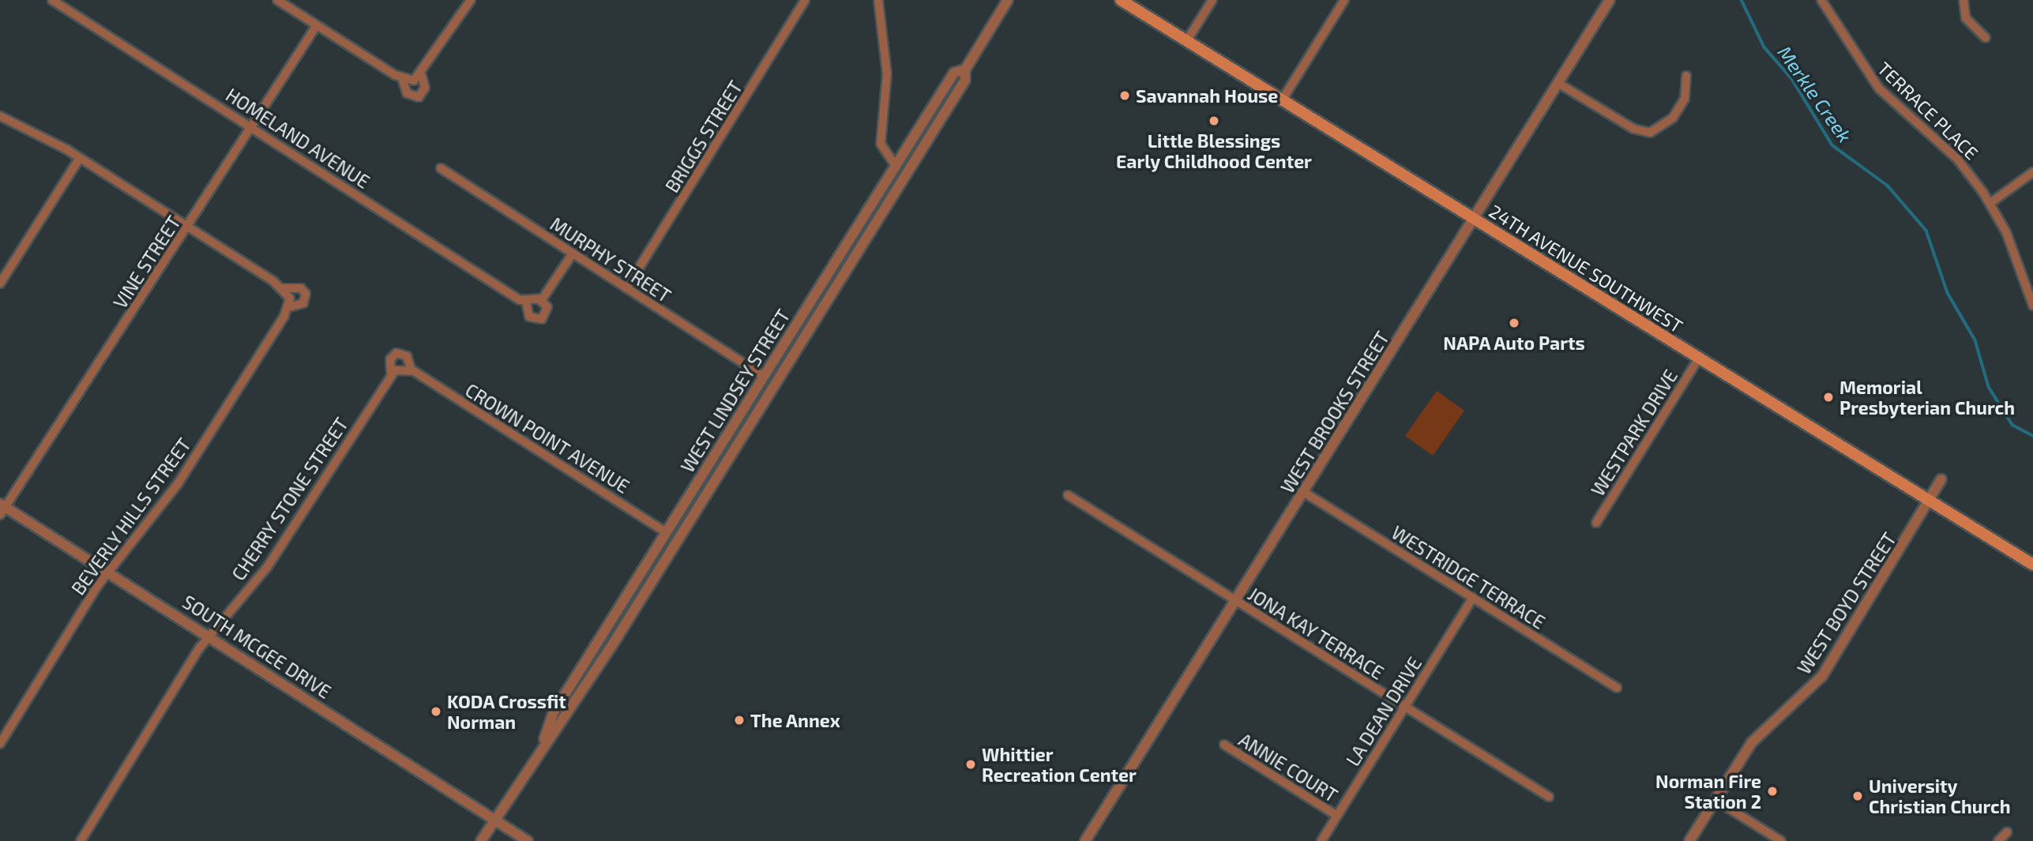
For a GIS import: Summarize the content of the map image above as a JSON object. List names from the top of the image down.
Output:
{
  "streets": {
    "main road": ["24TH AVENUE SOUTHWEST"],
    "street": [
      "TERRACE PLACE",
      "BRIGGS STREET",
      "HOMELAND AVENUE",
      "MURPHY STREET",
      "VINE STREET",
      "WEST LINDSEY STREET",
      "WEST BROOKS STREET",
      "WESTPARK DRIVE",
      "CROWN POINT AVENUE",
      "CHERRY STONE STREET",
      "BEVERLY HILLS STREET",
      "WESTRIDGE TERRACE",
      "WEST BOYD STREET",
      "JONA KAY TERRACE",
      "SOUTH MCGEE DRIVE",
      "LA DEAN DRIVE",
      "ANNIE COURT"
    ]
  },
  "crossings": [
    ["BRIGGS STREET", "MURPHY STREET"],
    ["HOMELAND AVENUE", "MURPHY STREET"],
    ["HOMELAND AVENUE", "VINE STREET"],
    ["MURPHY STREET", "WEST LINDSEY STREET"],
    ["VINE STREET", "SOUTH MCGEE DRIVE"],
    ["24TH AVENUE SOUTHWEST", "WEST BROOKS STREET"],
    ["24TH AVENUE SOUTHWEST", "WESTPARK DRIVE"],
    ["24TH AVENUE SOUTHWEST", "WEST BOYD STREET"],
    ["WEST LINDSEY STREET", "CROWN POINT AVENUE"],
    ["WEST LINDSEY STREET", "SOUTH MCGEE DRIVE"],
    ["WEST BROOKS STREET", "WESTRIDGE TERRACE"],
    ["WEST BROOKS STREET", "JONA KAY TERRACE"],
    ["CROWN POINT AVENUE", "CHERRY STONE STREET"],
    ["CHERRY STONE STREET", "SOUTH MCGEE DRIVE"],
    ["BEVERLY HILLS STREET", "SOUTH MCGEE DRIVE"],
    ["WESTRIDGE TERRACE", "LA DEAN DRIVE"],
    ["JONA KAY TERRACE", "LA DEAN DRIVE"],
    ["LA DEAN DRIVE", "ANNIE COURT"]
  ],
  "water": ["Merkle Creek"],
  "places": [
    "Savannah House",
    "Little Blessings Early Childhood Center",
    "NAPA Auto Parts",
    "Memorial Presbyterian Church",
    "KODA Crossfit Norman",
    "The Annex",
    "Whittier Recreation Center",
    "Norman Fire Station 2",
    "University Christian Church"
  ]
}
